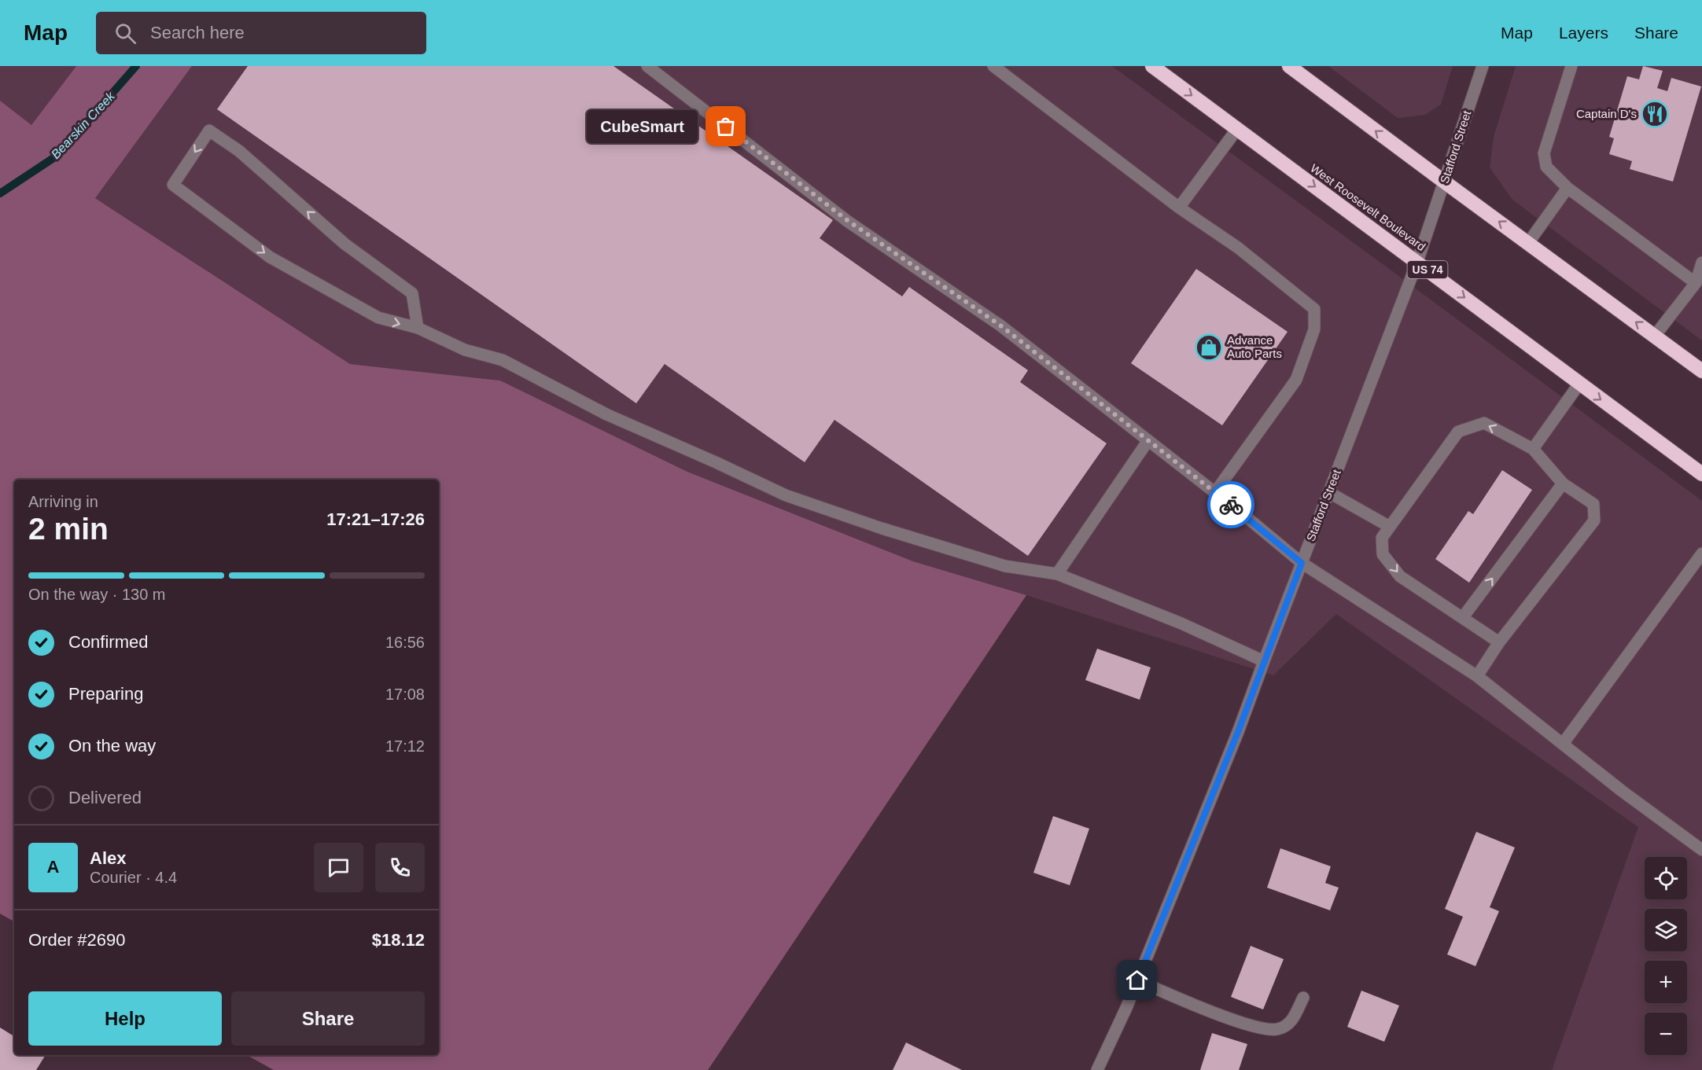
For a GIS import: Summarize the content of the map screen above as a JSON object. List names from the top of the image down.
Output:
{
  "streets": {
    "highway": ["West Roosevelt Boulevard", "US 74"],
    "street": ["Stafford Street"]
  },
  "crossings": [
    ["Stafford Street", "West Roosevelt Boulevard"]
  ],
  "water": ["Bearskin Creek"],
  "places": {
    "restaurant": ["Captain D's"],
    "other": ["CubeSmart"],
    "shop": ["Advance Auto Parts"]
  },
  "page": {
    "header": "Map",
    "search": "Search here",
    "nav": ["Map", "Layers", "Share"],
    "bubble": "CubeSmart",
    "heading": ["2 min", "Arriving in", "17:21–17:26"],
    "panel": [
      "Alex",
      "Courier · 4.4",
      "Order #2690",
      "$18.12"
    ],
    "bar": "On the way · 130 m",
    "list": [
      ["Confirmed", "16:56"],
      ["Preparing", "17:08"],
      ["On the way", "17:12"],
      "Delivered"
    ],
    "round": "A",
    "map_buttons": ["+", "−"],
    "buttons": ["Help", "Share"]
  }
}
